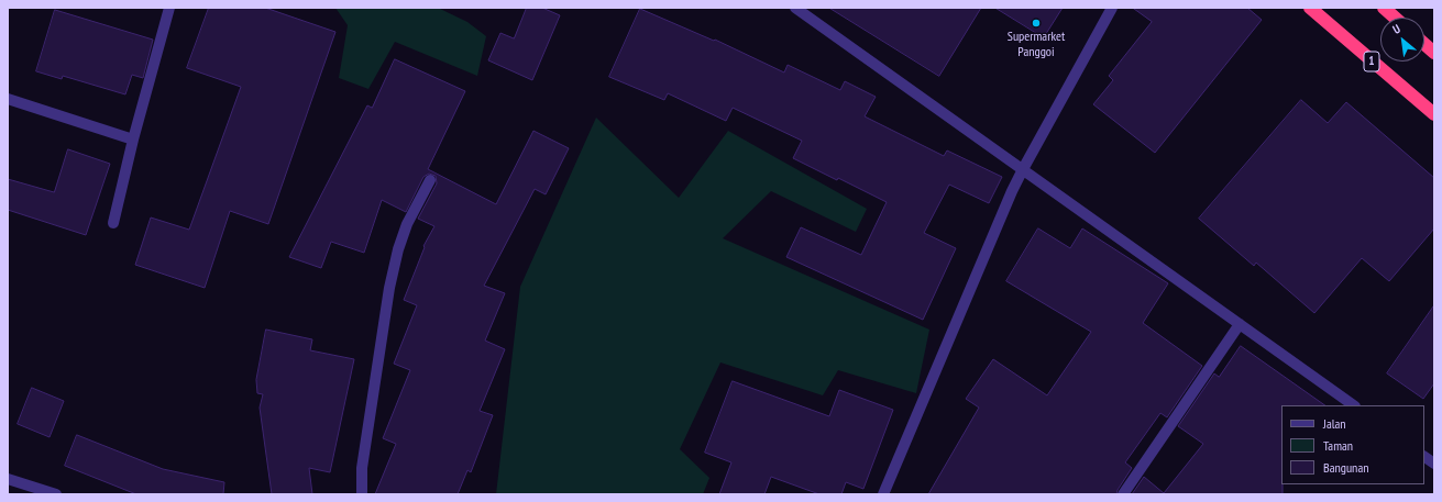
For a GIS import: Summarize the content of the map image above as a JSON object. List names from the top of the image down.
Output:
{
  "streets": {
    "highway": ["1"]
  },
  "places": ["Supermarket Panggoi"],
  "legend": ["Jalan", "Taman", "Bangunan"],
  "north": "top left"
}
